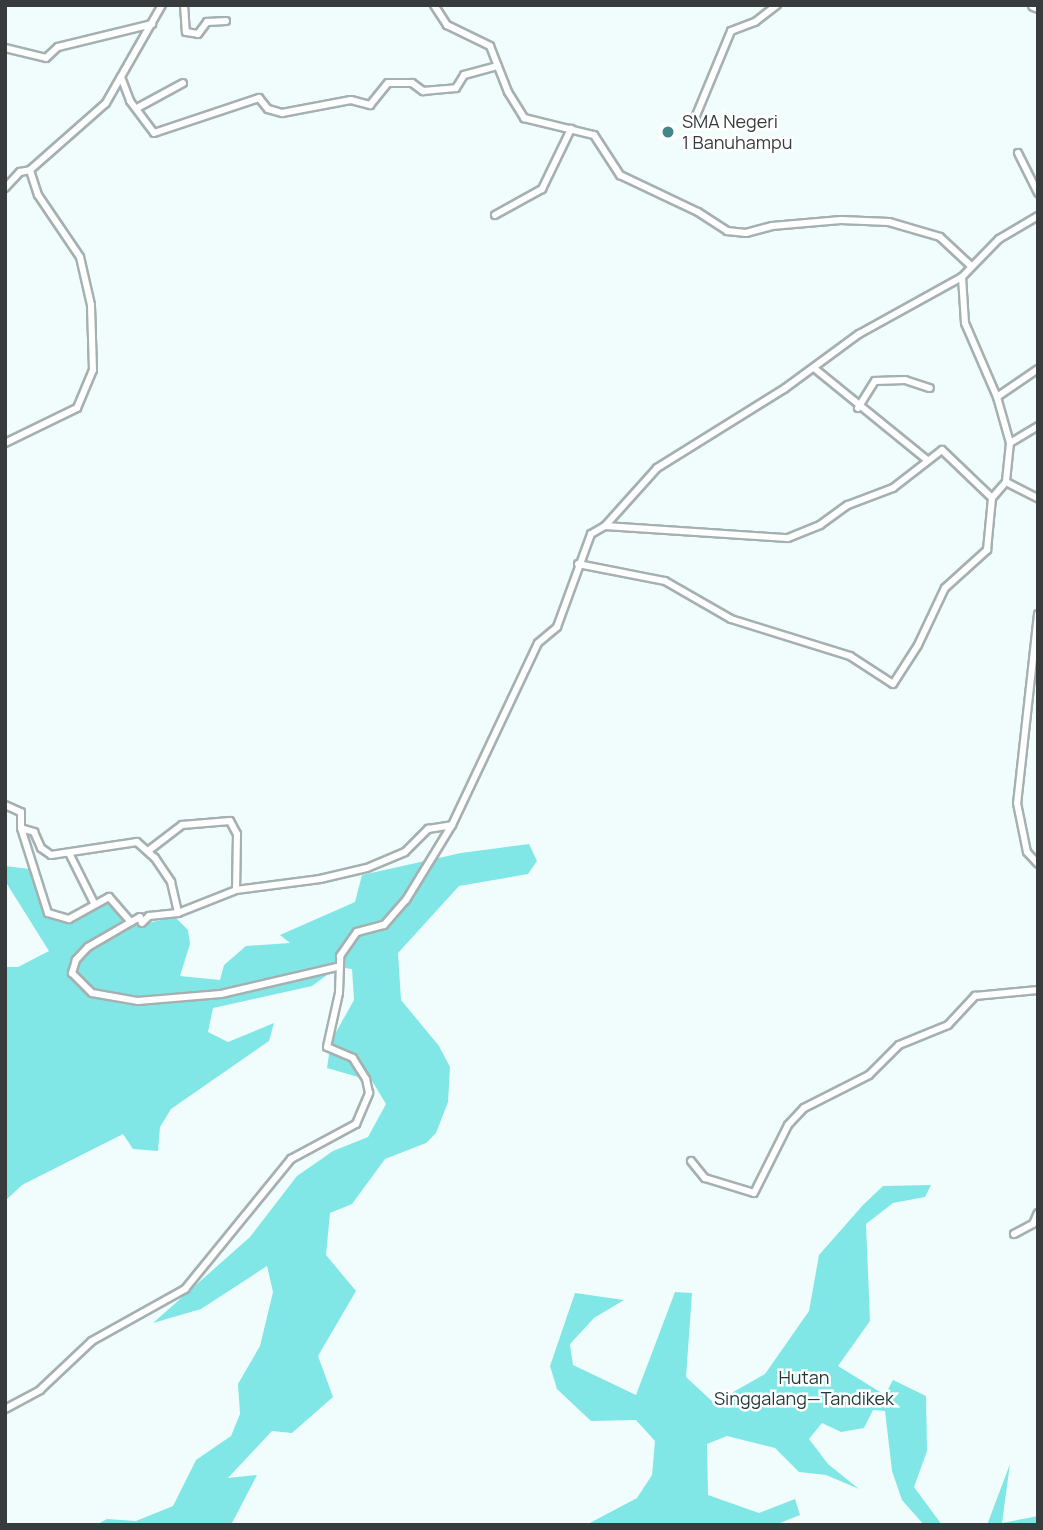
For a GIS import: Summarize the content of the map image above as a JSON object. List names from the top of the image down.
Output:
{
  "parks": ["Hutan Singgalang—Tandikek"],
  "places": ["SMA Negeri 1 Banuhampu"]
}
